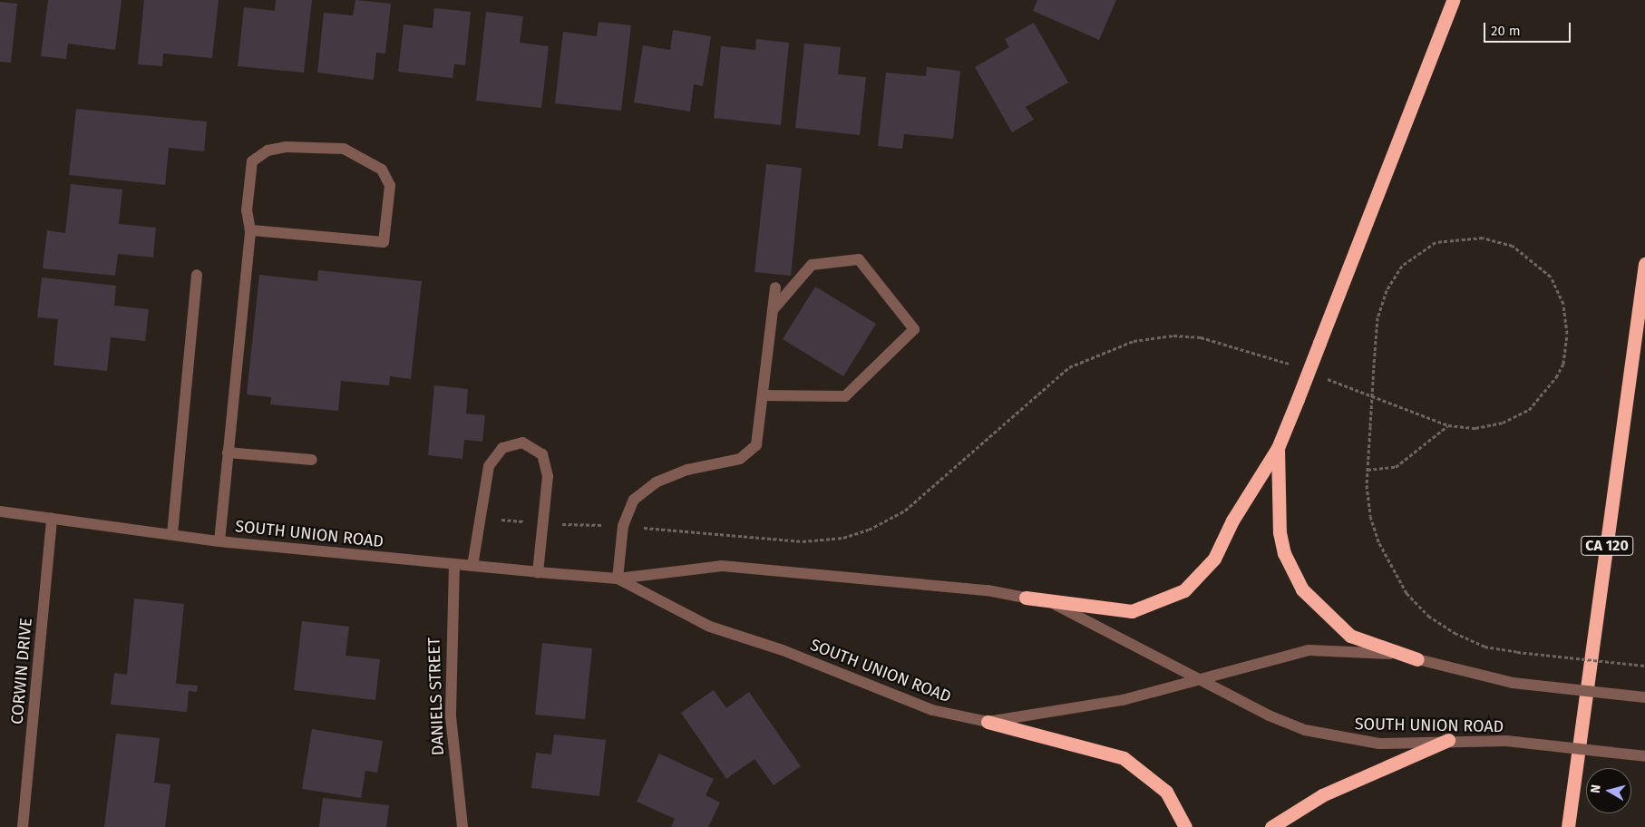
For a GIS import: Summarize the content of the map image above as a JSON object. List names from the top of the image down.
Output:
{
  "streets": {
    "highway": ["CA 120"],
    "street": ["SOUTH UNION ROAD", "CORWIN DRIVE", "DANIELS STREET"]
  },
  "crossings": [
    ["SOUTH UNION ROAD", "CORWIN DRIVE"],
    ["SOUTH UNION ROAD", "DANIELS STREET"]
  ],
  "scale_bar": "20 m",
  "north": "left"
}
